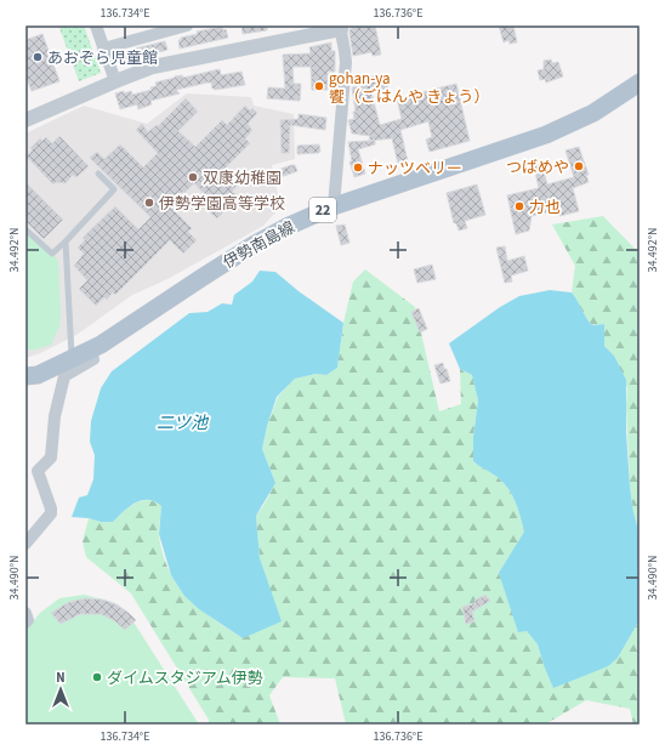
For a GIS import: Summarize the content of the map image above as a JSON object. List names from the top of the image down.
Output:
{
  "streets": {
    "main road": ["22", "伊勢南島線"]
  },
  "water": ["二ツ池"],
  "places": [
    "あおぞら児童館",
    "gohan-ya 饗（ごはんや きょう）",
    "つばめや",
    "ナッツベリー",
    "双康幼稚園",
    "伊勢学園高等学校",
    "力也",
    "ダイムスタジアム伊勢"
  ],
  "north": "top",
  "coordinates": [
    "136.734°E",
    "136.736°E",
    "34.492°N",
    "34.490°N"
  ]
}
